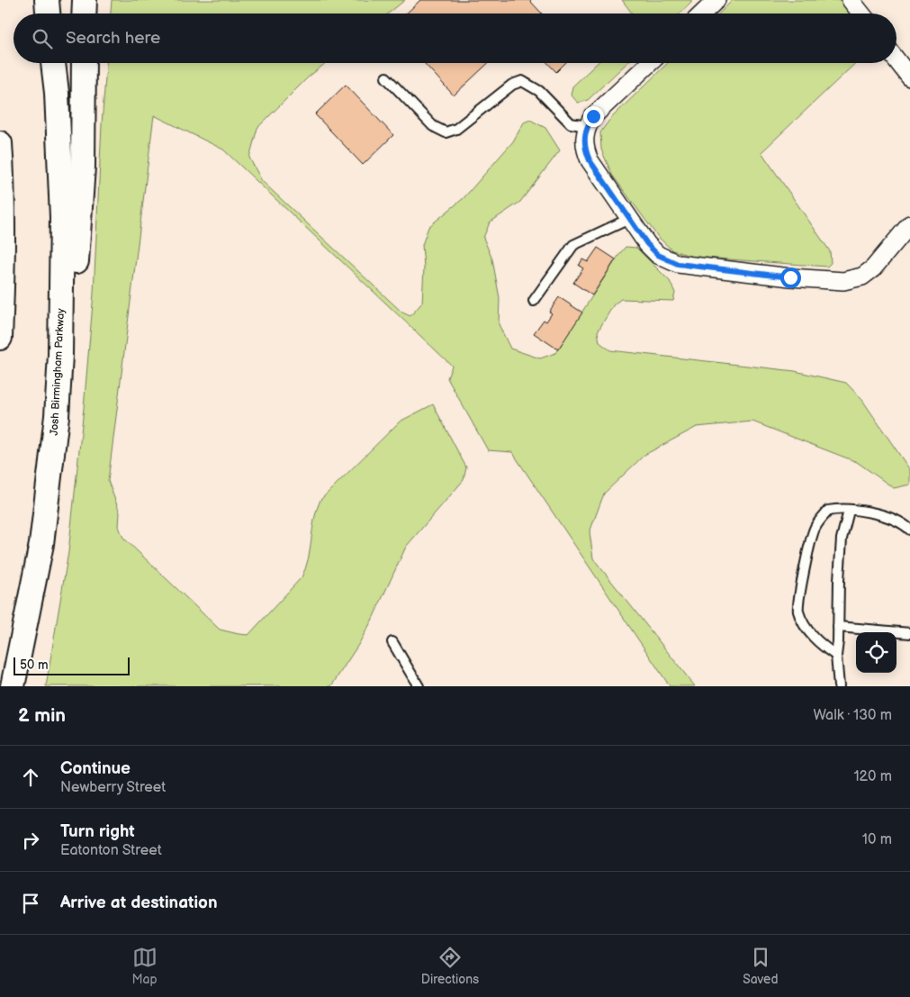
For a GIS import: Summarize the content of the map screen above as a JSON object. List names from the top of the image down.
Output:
{
  "streets": {
    "main road": ["Josh Birmingham Parkway"]
  },
  "scale_bar": "50 m",
  "page": {
    "search": "Search here",
    "scale": "50 m",
    "heading": ["2 min", "Walk · 130 m"],
    "list": [
      ["Continue", "Newberry Street", "120 m"],
      ["Turn right", "Eatonton Street", "10 m"],
      "Arrive at destination"
    ],
    "nav": ["Map", "Directions", "Saved"]
  }
}
